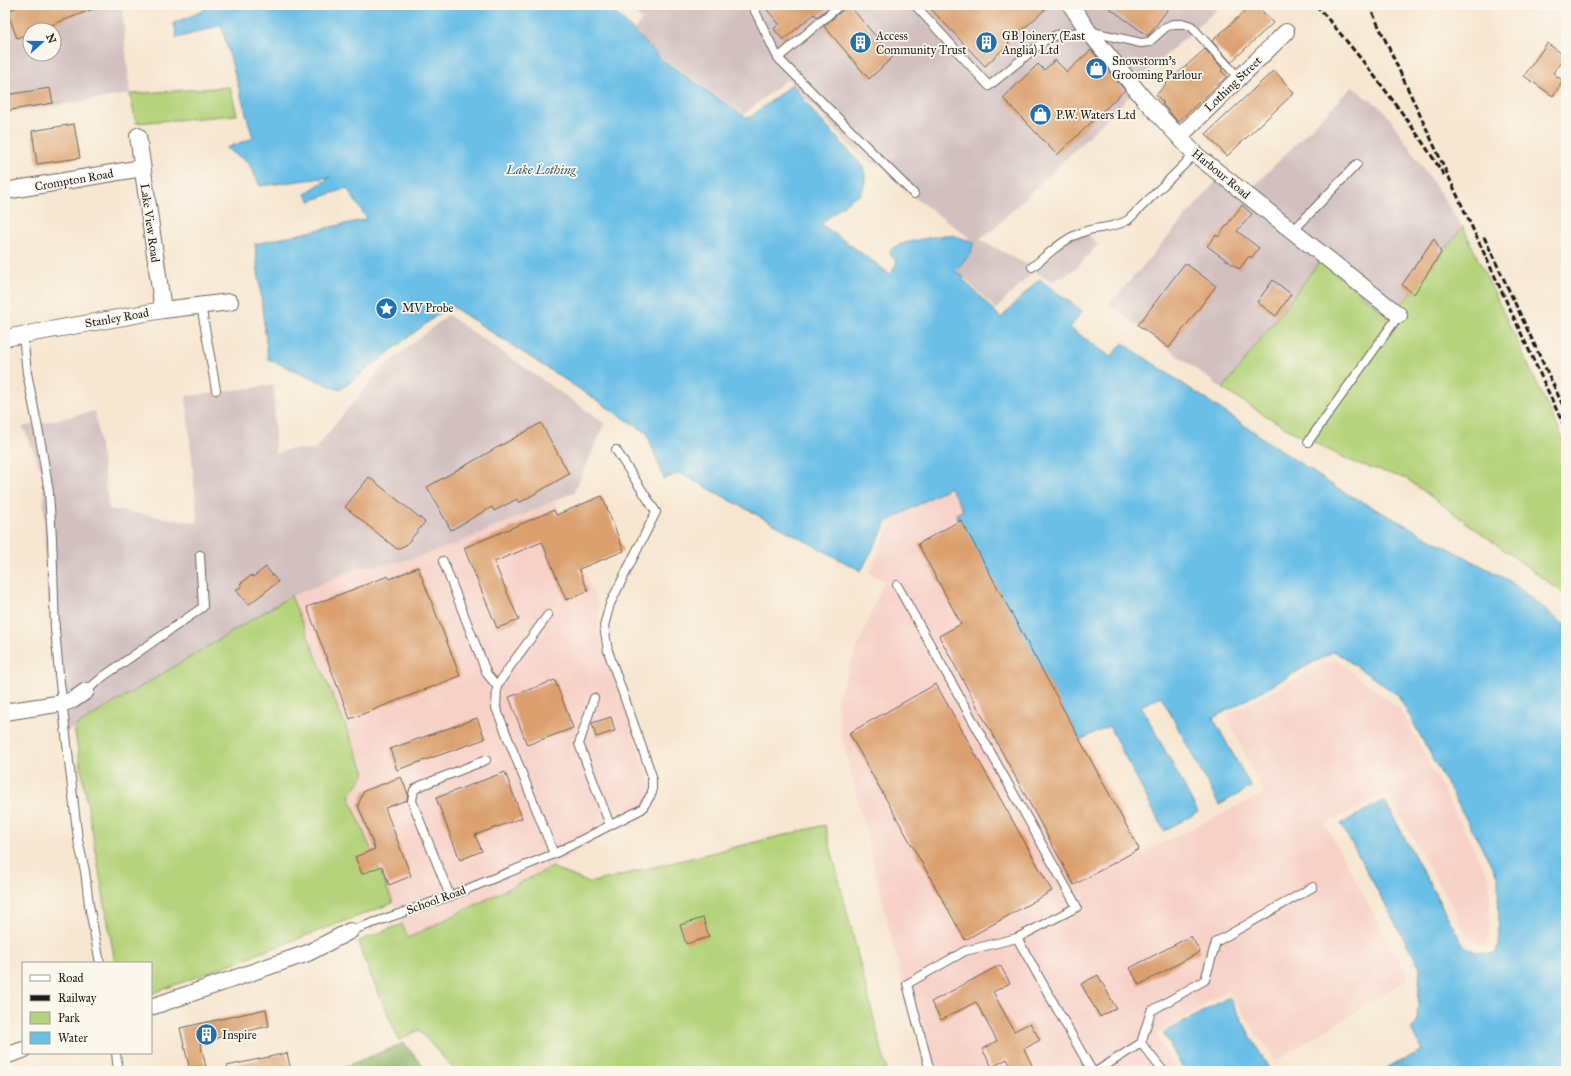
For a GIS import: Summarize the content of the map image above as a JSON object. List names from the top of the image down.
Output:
{
  "streets": {
    "street": [
      "Lothing Street",
      "Harbour Road",
      "Crompton Road",
      "Lake View Road",
      "Stanley Road",
      "School Road"
    ]
  },
  "crossings": [
    ["Lothing Street", "Harbour Road"],
    ["Crompton Road", "Lake View Road"],
    ["Lake View Road", "Stanley Road"]
  ],
  "water": ["Lake Lothing"],
  "places": {
    "building": ["Access Community Trust", "GB Joinery (East Anglia) Ltd", "Inspire"],
    "shop": ["Snowstorm’s Grooming Parlour", "P.W. Waters Ltd"],
    "place": ["MV Probe"]
  },
  "legend": [
    "Road",
    "Railway",
    "Park",
    "Water"
  ],
  "north": "right"
}
